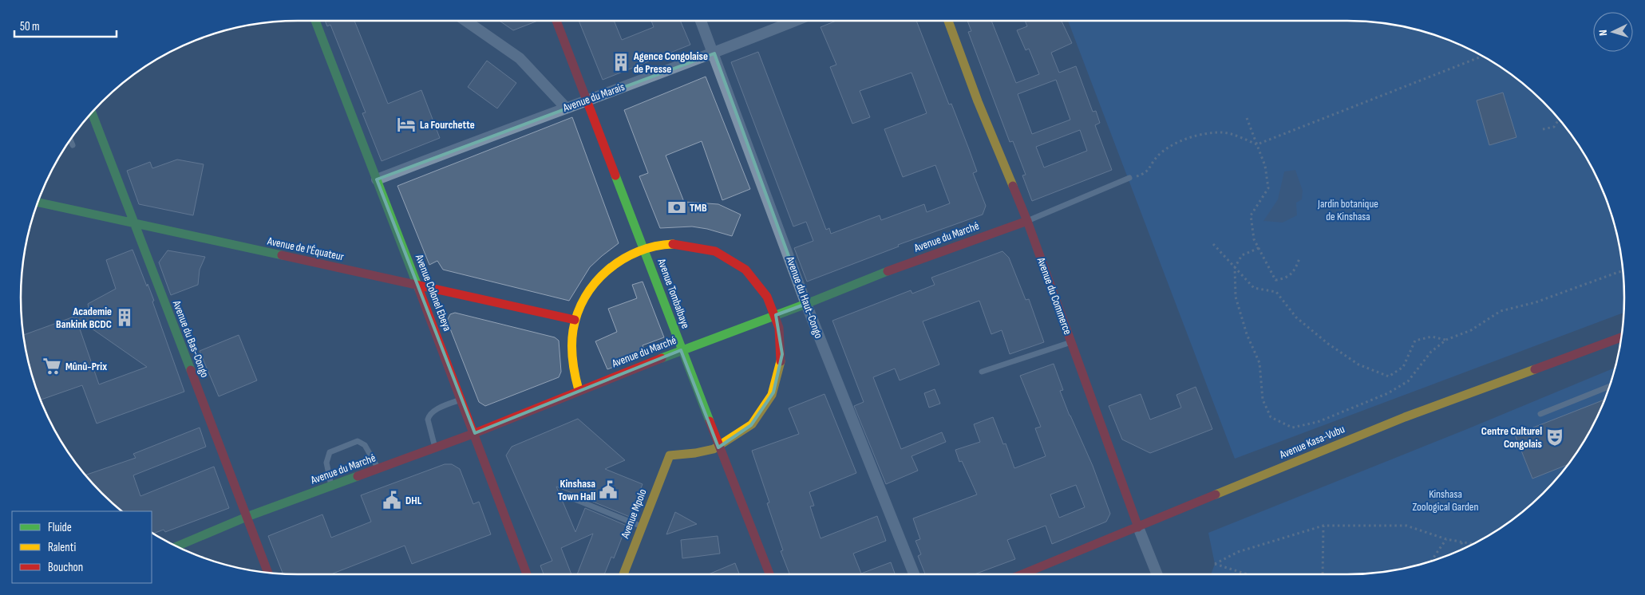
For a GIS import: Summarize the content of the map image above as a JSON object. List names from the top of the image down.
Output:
{
  "streets": {
    "street": [
      "Avenue du Marais",
      "Avenue du Marché",
      "Avenue de l'Équateur",
      "Avenue Colonel Ebeya",
      "Avenue Tombalbaye",
      "Avenue du Commerce",
      "Avenue du Haut-Congo",
      "Avenue du Bas-Congo",
      "Avenue Kasa-Vubu",
      "Avenue Mpolo"
    ]
  },
  "crossings": [
    ["Avenue du Marais", "Avenue Colonel Ebeya"],
    ["Avenue du Marais", "Avenue Tombalbaye"],
    ["Avenue du Marais", "Avenue du Haut-Congo"],
    ["Avenue du Marché", "Avenue Colonel Ebeya"],
    ["Avenue du Marché", "Avenue Tombalbaye"],
    ["Avenue du Marché", "Avenue du Commerce"],
    ["Avenue du Marché", "Avenue du Haut-Congo"],
    ["Avenue du Marché", "Avenue du Bas-Congo"],
    ["Avenue de l'Équateur", "Avenue Colonel Ebeya"],
    ["Avenue de l'Équateur", "Avenue du Bas-Congo"],
    ["Avenue Tombalbaye", "Avenue Mpolo"],
    ["Avenue du Commerce", "Avenue Kasa-Vubu"]
  ],
  "parks": ["Jardin botanique de Kinshasa", "Kinshasa Zoological Garden"],
  "places": {
    "building": ["Agence Congolaise de Presse", "Academie Bankink BCDC"],
    "hotel": ["La Fourchette"],
    "bank": ["TMB"],
    "supermarket": ["Mûnû-Prix"],
    "theatre": ["Centre Culturel Congolais"],
    "public building": ["Kinshasa Town Hall", "DHL"]
  },
  "legend": ["Fluide", "Ralenti", "Bouchon"],
  "scale_bar": "50 m",
  "north": "left"
}
